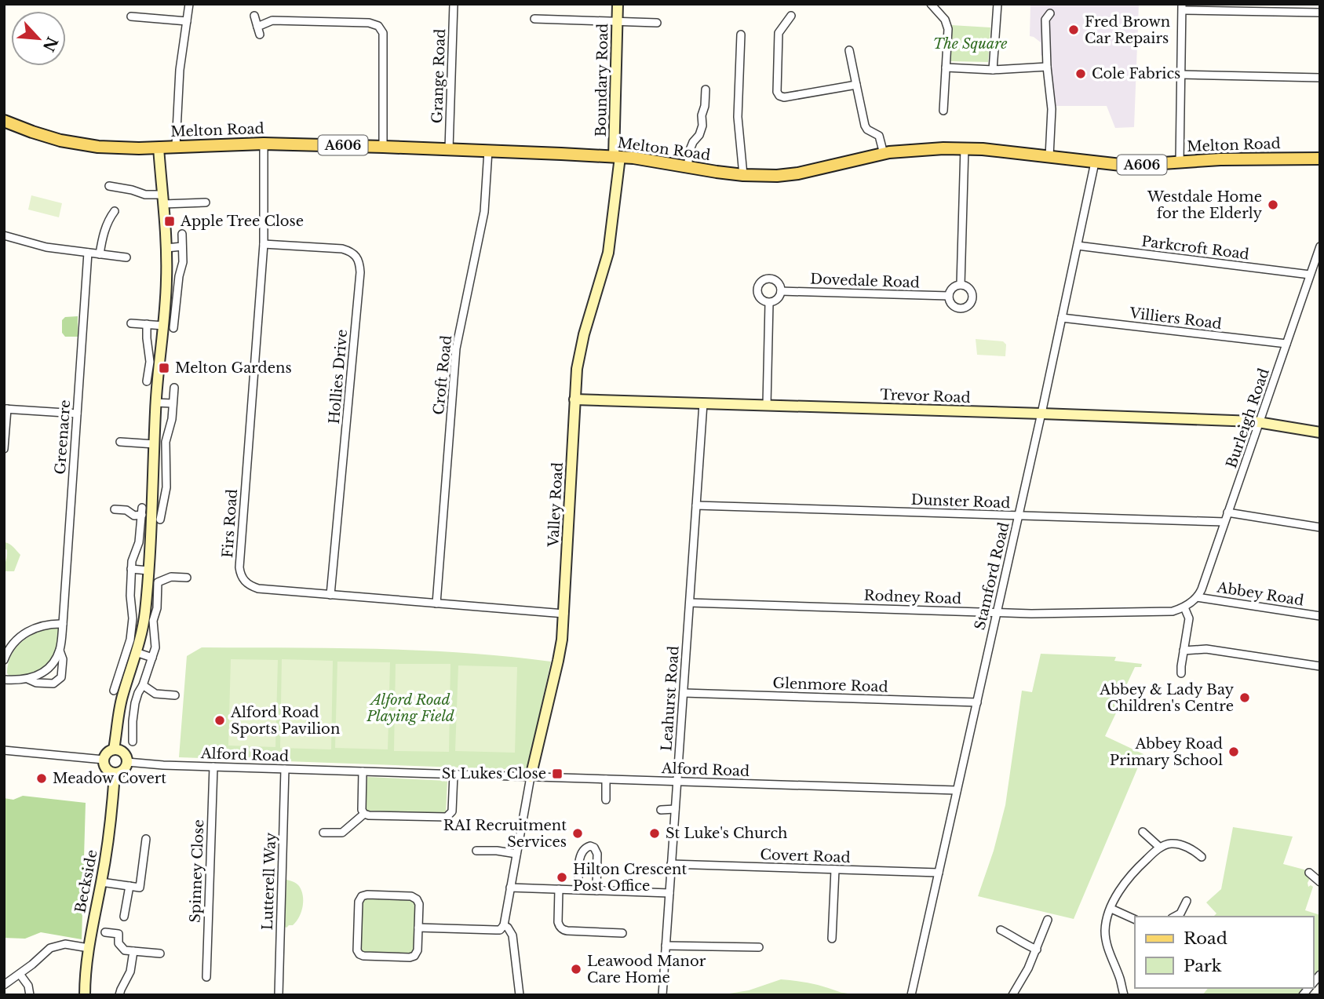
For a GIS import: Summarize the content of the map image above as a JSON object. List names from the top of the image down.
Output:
{
  "streets": {
    "main road": ["Melton Road", "A606"],
    "street": [
      "Grange Road",
      "Boundary Road",
      "Parkcroft Road",
      "Dovedale Road",
      "Villiers Road",
      "Croft Road",
      "Hollies Drive",
      "Trevor Road",
      "Burleigh Road",
      "Greenacre",
      "Dunster Road",
      "Valley Road",
      "Firs Road",
      "Stamford Road",
      "Abbey Road",
      "Rodney Road",
      "Glenmore Road",
      "Leahurst Road",
      "Alford Road",
      "Covert Road",
      "Spinney Close",
      "Beckside",
      "Lutterell Way"
    ]
  },
  "crossings": [
    ["Grange Road", "Melton Road"],
    ["Boundary Road", "Melton Road"],
    ["Boundary Road", "Valley Road"],
    ["Melton Road", "Dovedale Road"],
    ["Melton Road", "Croft Road"],
    ["Melton Road", "Valley Road"],
    ["Melton Road", "Firs Road"],
    ["Melton Road", "Stamford Road"],
    ["Parkcroft Road", "Burleigh Road"],
    ["Parkcroft Road", "Stamford Road"],
    ["Dovedale Road", "Trevor Road"],
    ["Villiers Road", "Burleigh Road"],
    ["Villiers Road", "Stamford Road"],
    ["Croft Road", "Firs Road"],
    ["Hollies Drive", "Firs Road"],
    ["Trevor Road", "Burleigh Road"],
    ["Trevor Road", "Valley Road"],
    ["Trevor Road", "Stamford Road"],
    ["Trevor Road", "Leahurst Road"],
    ["Burleigh Road", "Dunster Road"],
    ["Burleigh Road", "Abbey Road"],
    ["Dunster Road", "Stamford Road"],
    ["Dunster Road", "Leahurst Road"],
    ["Valley Road", "Firs Road"],
    ["Valley Road", "Alford Road"],
    ["Stamford Road", "Rodney Road"],
    ["Stamford Road", "Glenmore Road"],
    ["Stamford Road", "Alford Road"],
    ["Stamford Road", "Covert Road"],
    ["Rodney Road", "Leahurst Road"],
    ["Glenmore Road", "Leahurst Road"],
    ["Leahurst Road", "Alford Road"],
    ["Leahurst Road", "Covert Road"],
    ["Alford Road", "Spinney Close"],
    ["Alford Road", "Beckside"],
    ["Alford Road", "Lutterell Way"]
  ],
  "parks": ["The Square", "Alford Road Playing Field"],
  "places": {
    "other": [
      "Fred Brown Car Repairs",
      "Cole Fabrics",
      "Westdale Home for the Elderly",
      "Abbey & Lady Bay Children's Centre",
      "Alford Road Sports Pavilion",
      "Abbey Road Primary School",
      "Meadow Covert",
      "RAI Recruitment Services",
      "St Luke's Church",
      "Hilton Crescent Post Office",
      "Leawood Manor Care Home"
    ],
    "transit": ["Apple Tree Close", "Melton Gardens", "St Lukes Close"]
  },
  "legend": ["Road", "Park"],
  "north": "bottom right"
}
